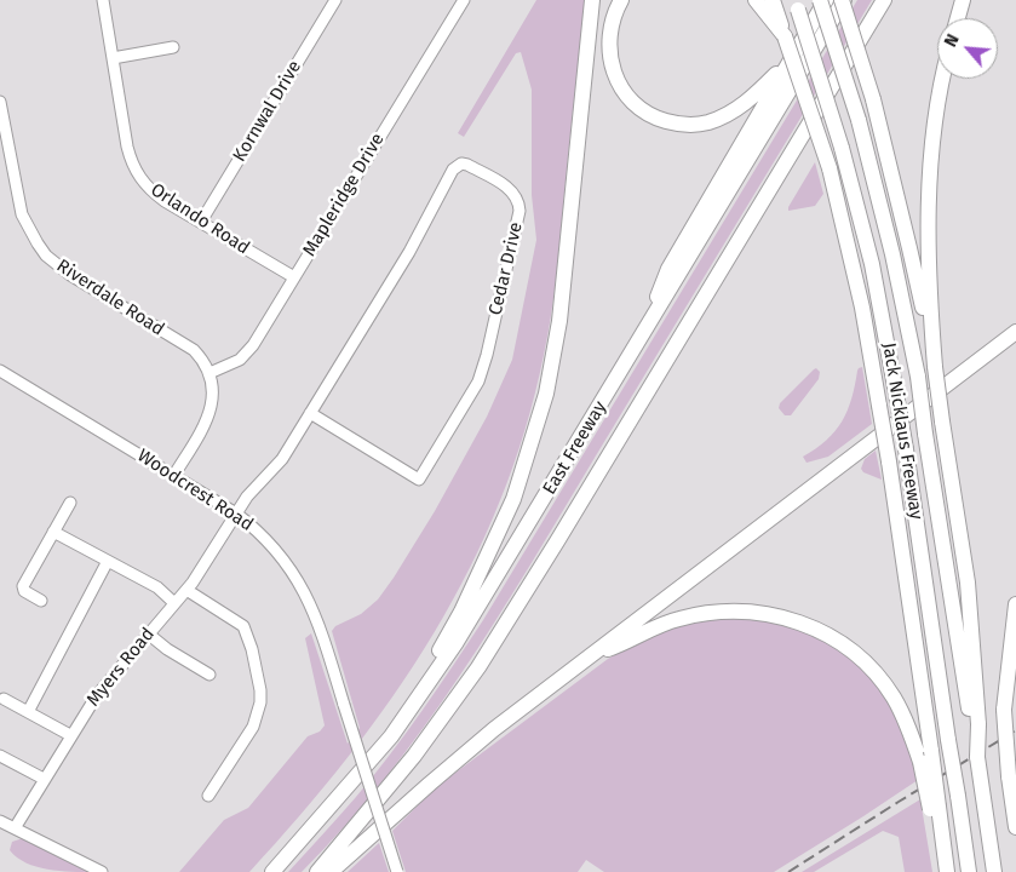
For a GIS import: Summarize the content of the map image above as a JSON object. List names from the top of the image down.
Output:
{
  "streets": {
    "highway": ["Jack Nicklaus Freeway", "East Freeway"],
    "street": [
      "Kornwal Drive",
      "Mapleridge Drive",
      "Orlando Road",
      "Cedar Drive",
      "Riverdale Road",
      "Woodcrest Road",
      "Myers Road"
    ]
  },
  "crossings": [
    ["Kornwal Drive", "Orlando Road"],
    ["Mapleridge Drive", "Orlando Road"],
    ["Mapleridge Drive", "Riverdale Road"],
    ["Cedar Drive", "Woodcrest Road"],
    ["Cedar Drive", "Myers Road"],
    ["Woodcrest Road", "Myers Road"]
  ],
  "north": "top left"
}
